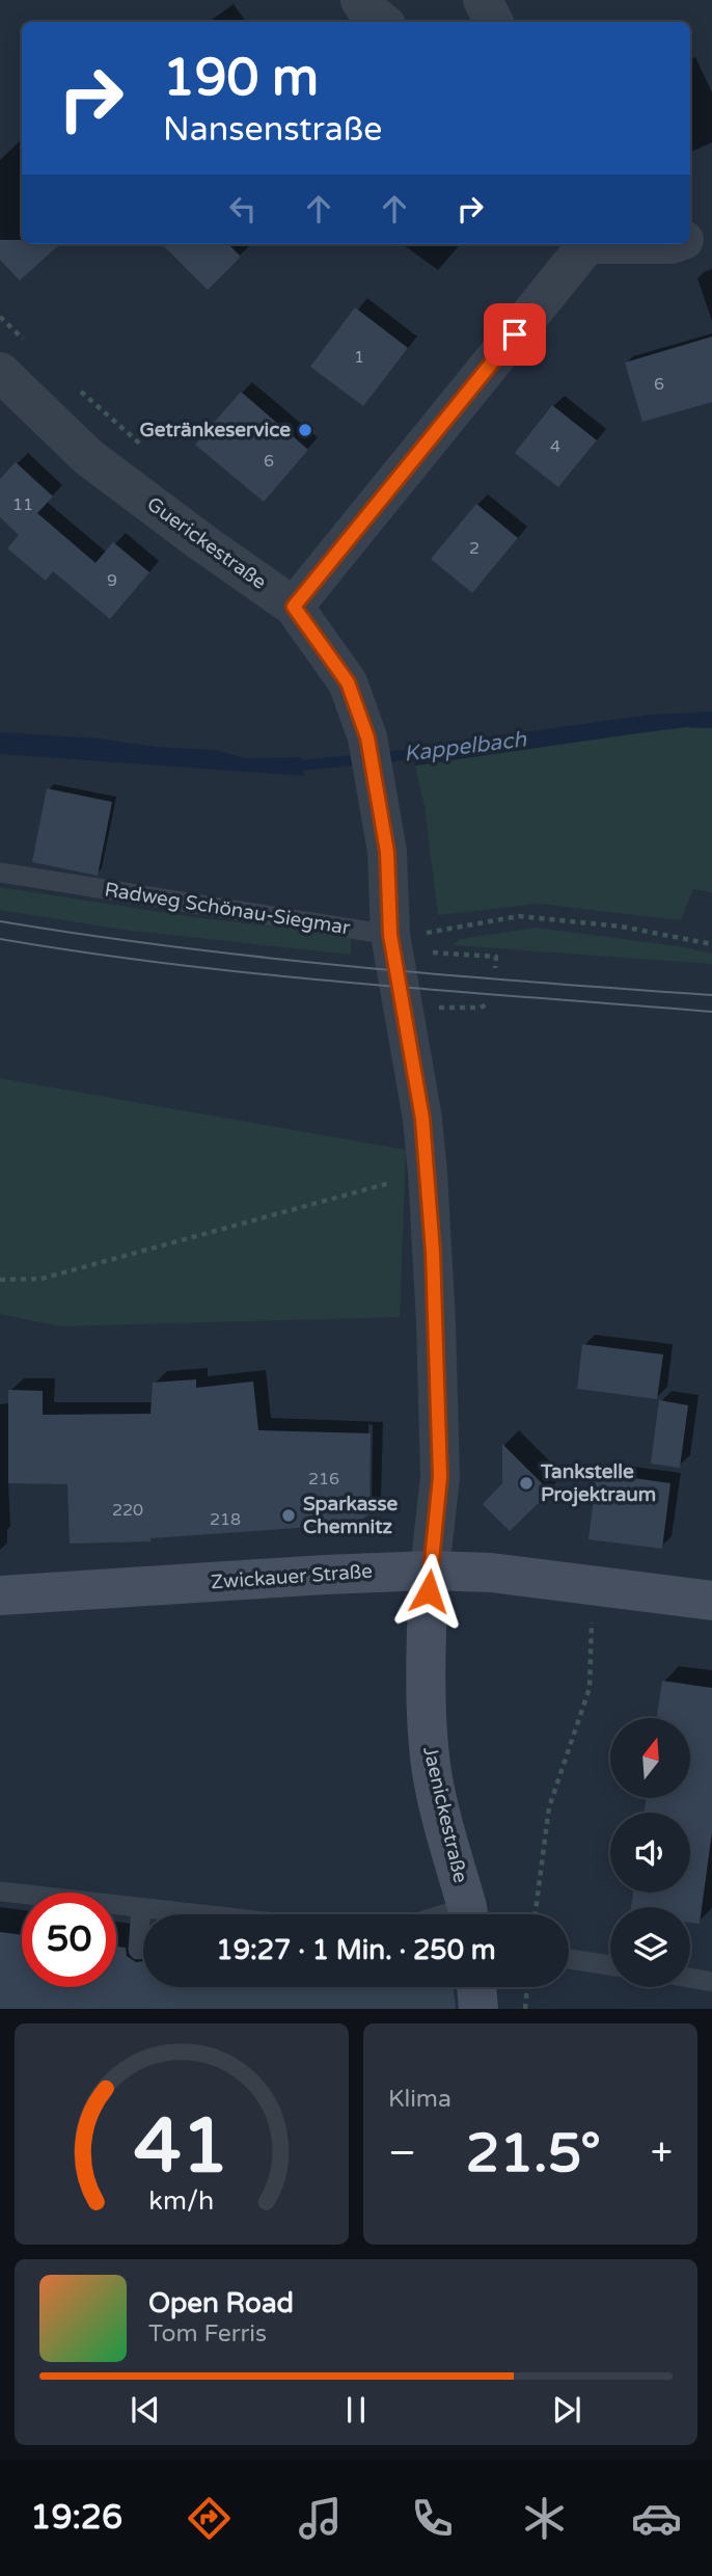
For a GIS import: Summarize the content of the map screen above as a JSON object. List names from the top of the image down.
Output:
{
  "streets": {
    "main road": ["Zwickauer Straße", "Jaenickestraße"],
    "street": ["Guerickestraße"],
    "lane": ["Radweg Schönau-Siegmar"]
  },
  "crossings": [
    ["Guerickestraße", "Radweg Schönau-Siegmar"],
    ["Guerickestraße", "Zwickauer Straße"],
    ["Guerickestraße", "Jaenickestraße"],
    ["Zwickauer Straße", "Jaenickestraße"]
  ],
  "water": ["Kappelbach"],
  "places": ["Getränkeservice", "Tankstelle Projektraum", "Sparkasse Chemnitz"],
  "house_numbers": [
    "1",
    "6",
    "4",
    "6",
    "11",
    "2",
    "9",
    "216",
    "220",
    "218"
  ],
  "north": "top",
  "page": {
    "turn": ["190 m", "Nansenstraße"],
    "limit": "50",
    "trip": "19:27 · 1 Min. · 250 m",
    "tile": "Klima",
    "heat": ["−", "21.5°", "+"],
    "song": ["Open Road", "Tom Ferris"],
    "tabs": "19:26",
    "gauge": ["41", "km/h"]
  }
}
